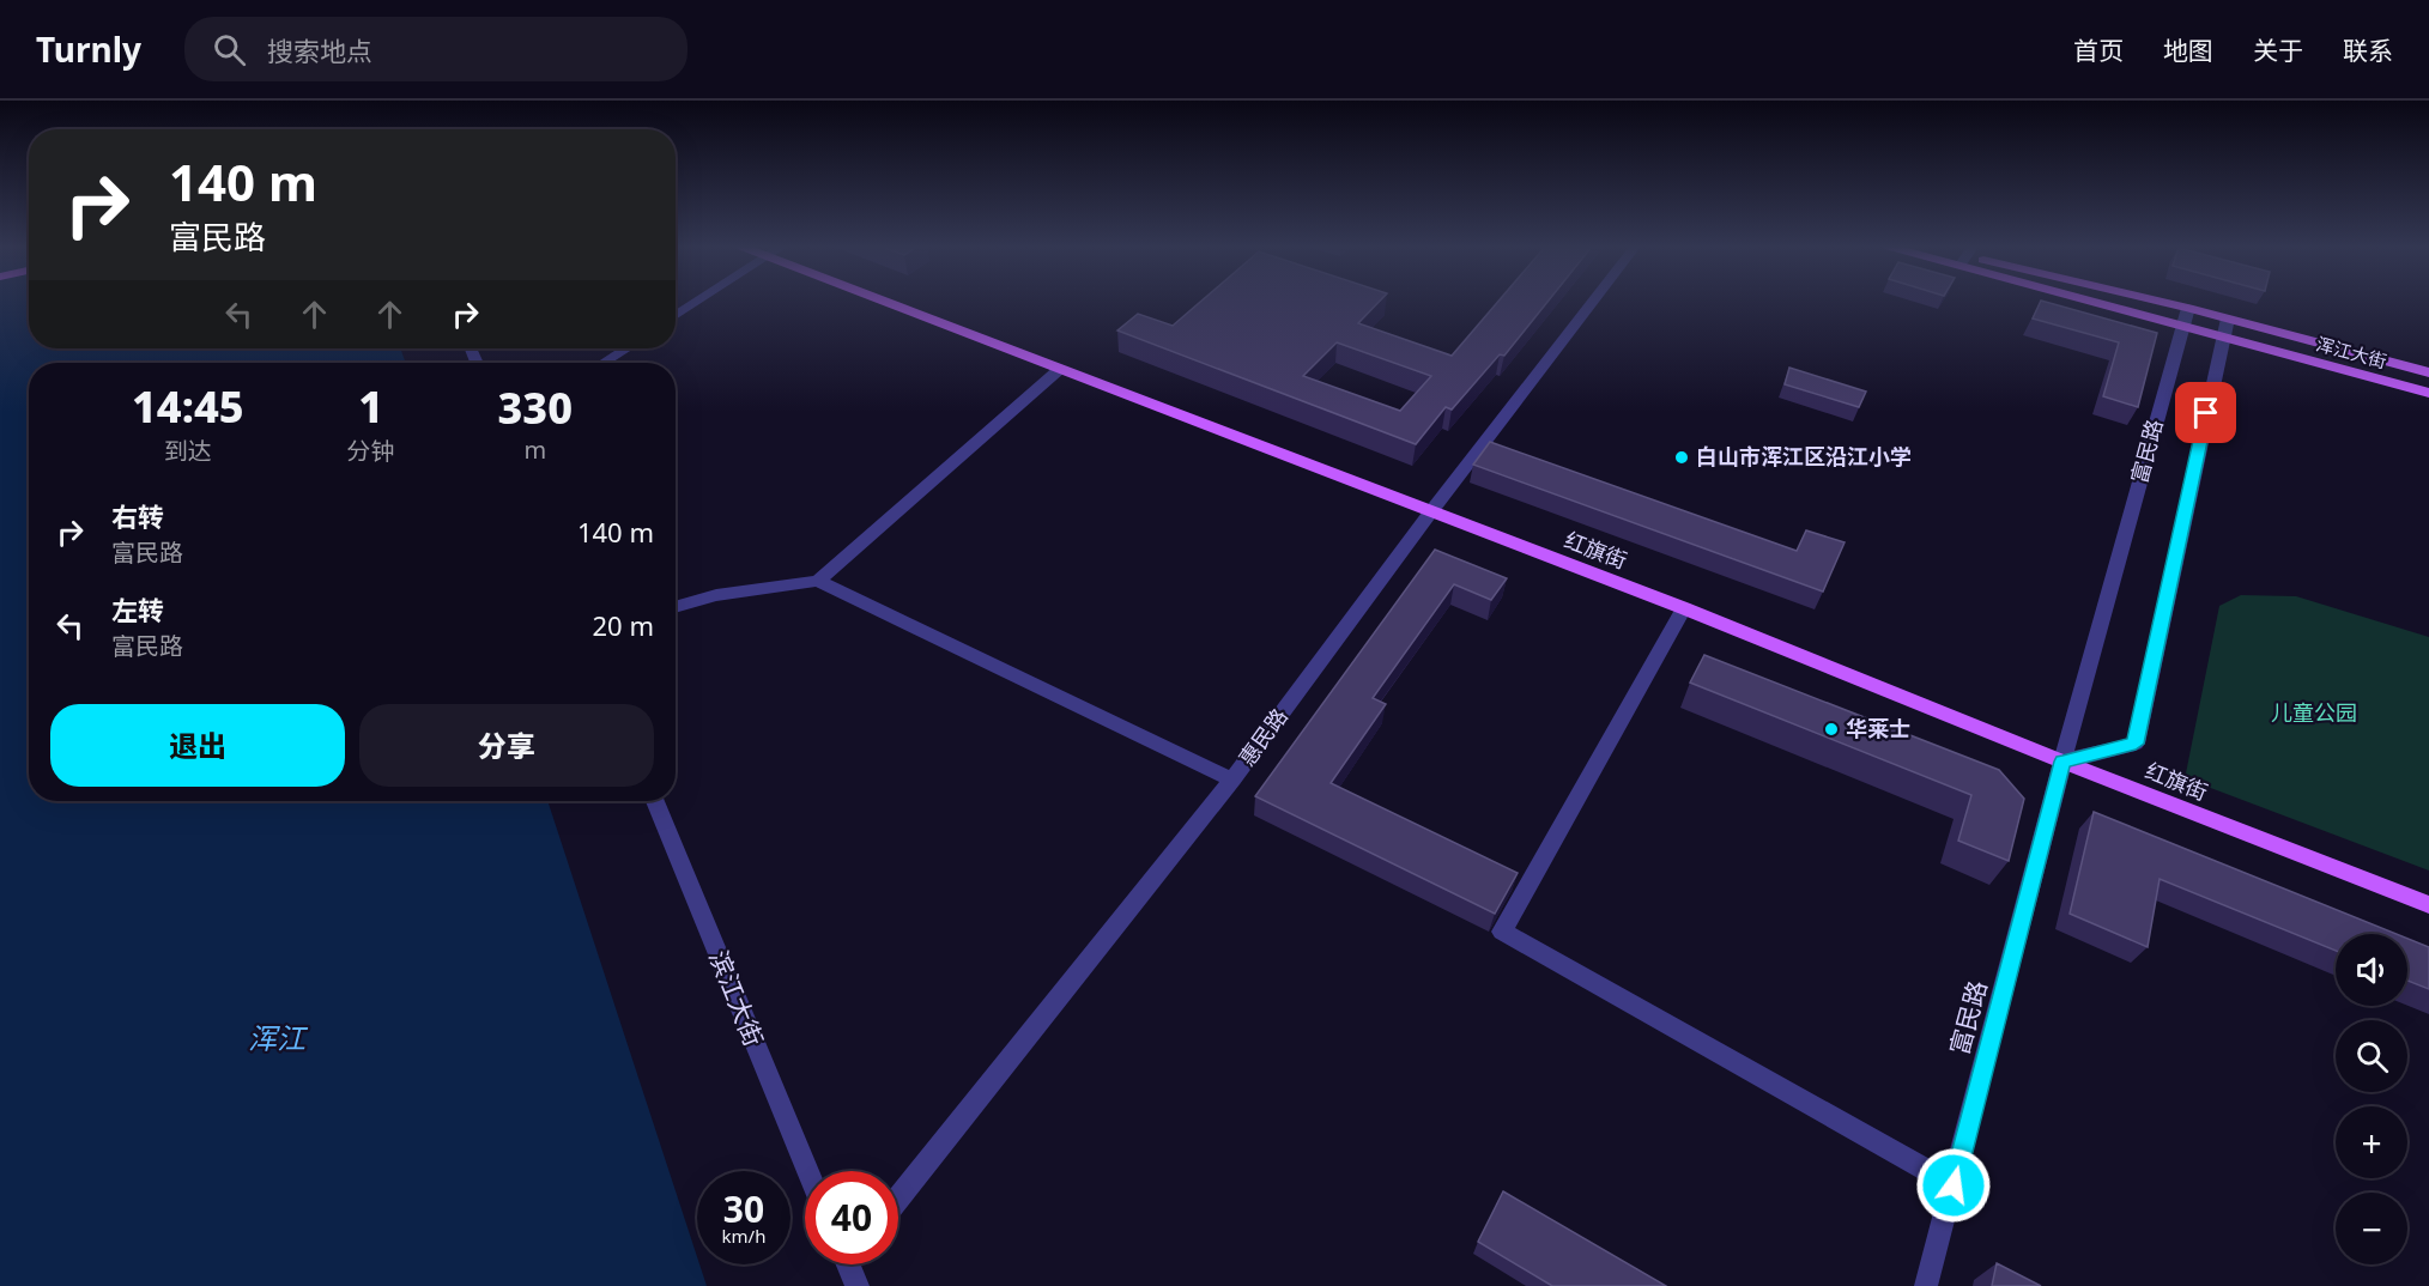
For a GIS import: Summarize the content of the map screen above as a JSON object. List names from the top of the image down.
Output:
{
  "streets": {
    "main road": ["浑江大街", "红旗街"],
    "street": ["富民路", "惠民路", "滨江大街"]
  },
  "crossings": [
    ["浑江大街", "富民路"],
    ["富民路", "红旗街"],
    ["红旗街", "惠民路"]
  ],
  "water": ["浑江"],
  "parks": ["儿童公园"],
  "places": ["白山市浑江区沿江小学", "华莱士"],
  "page": {
    "header": "Turnly",
    "search": "搜索地点",
    "nav": [
      "首页",
      "地图",
      "关于",
      "联系"
    ],
    "turn": ["140 m", "富民路"],
    "eta": [
      "14:45",
      "到达",
      "1",
      "分钟",
      "330",
      "m"
    ],
    "list": [
      {
        "name": "右转",
        "note": "富民路",
        "value": "140 m"
      },
      {
        "name": "左转",
        "note": "富民路",
        "value": "20 m"
      }
    ],
    "buttons": ["退出", "分享"],
    "map_buttons": ["+", "−"],
    "speed": "30 km/h",
    "limit": "40"
  }
}
